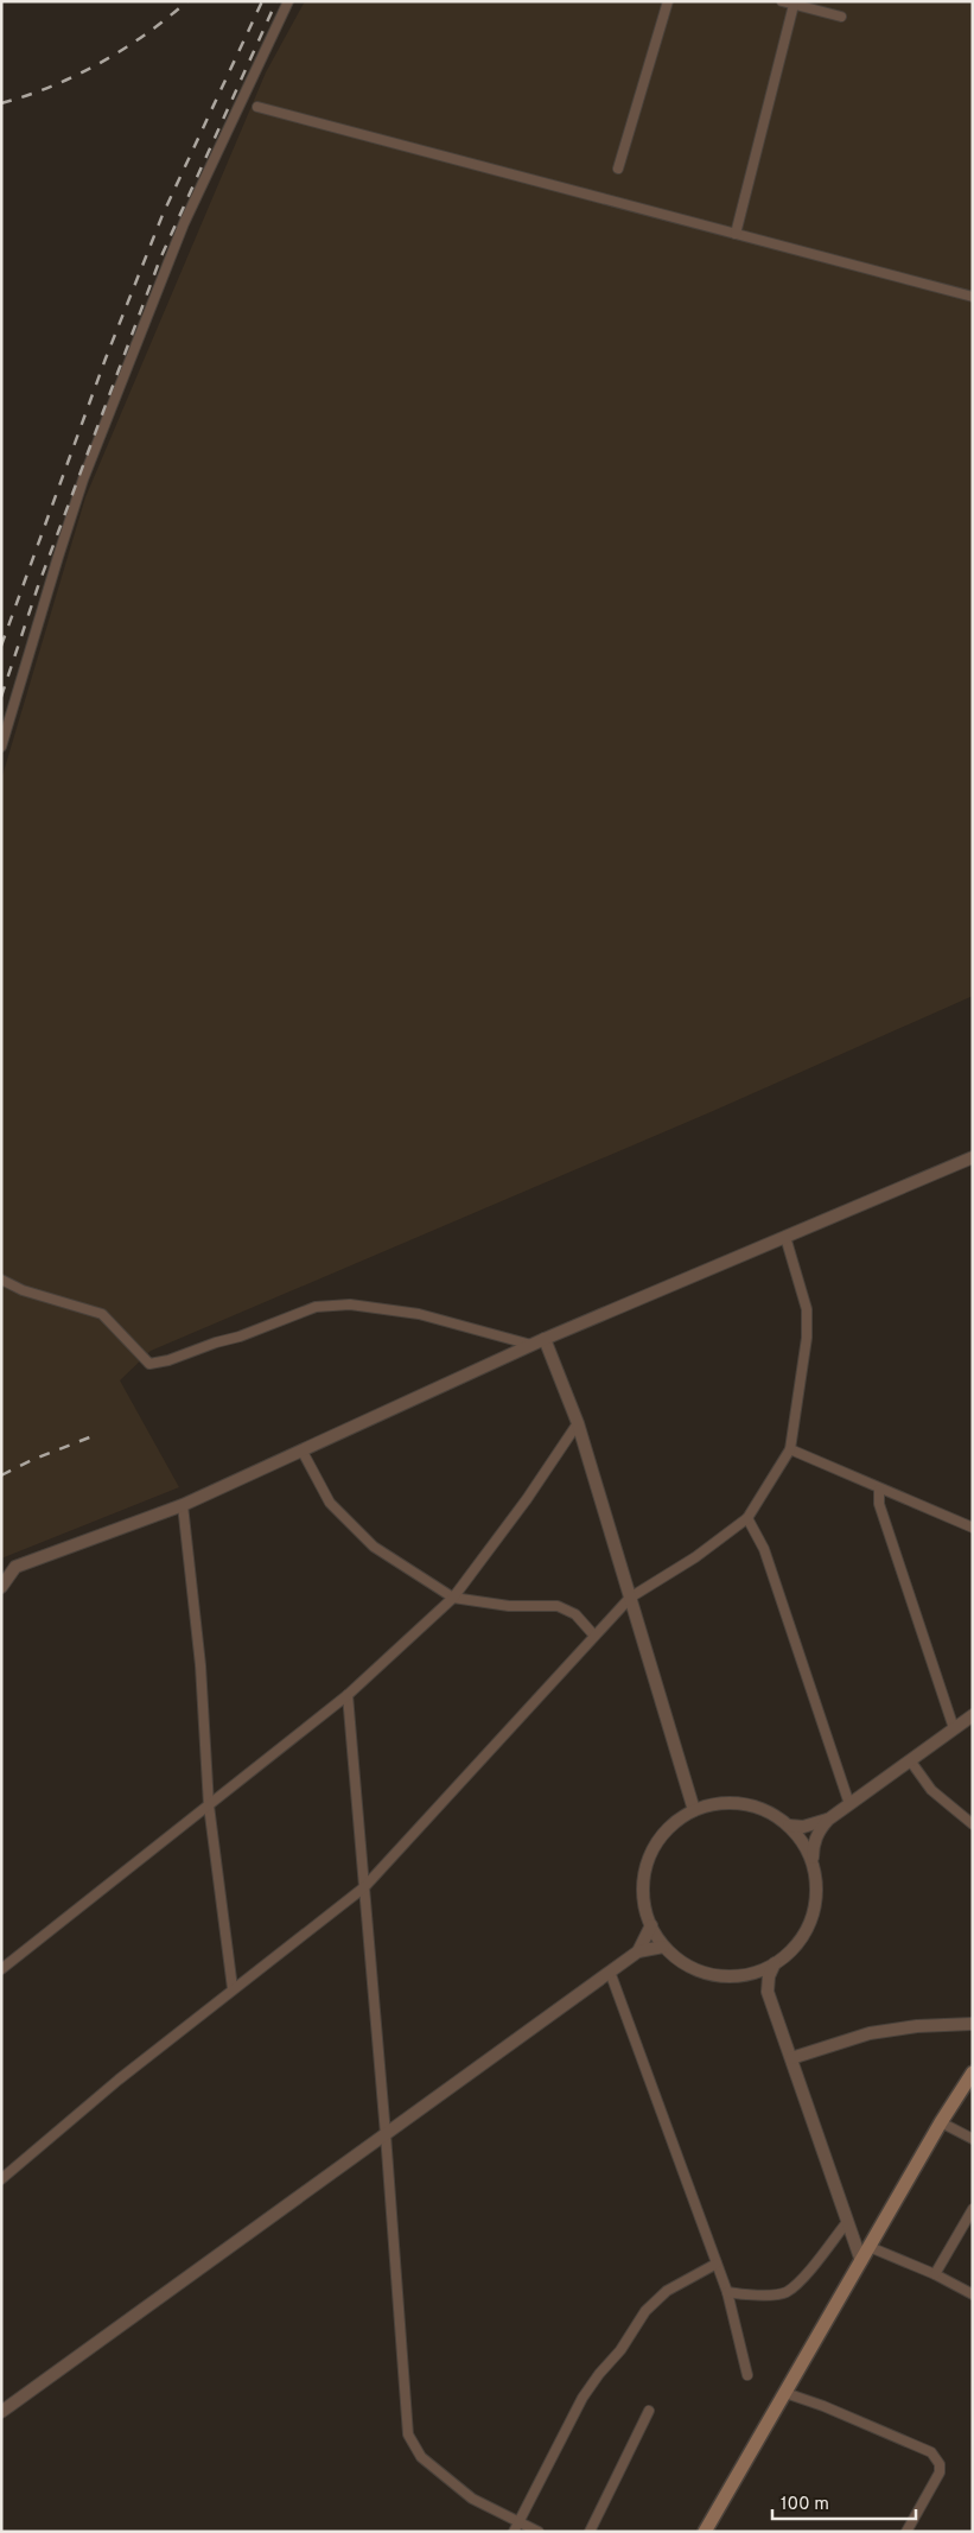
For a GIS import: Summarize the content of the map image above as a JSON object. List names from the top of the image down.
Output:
{
  "scale_bar": "100 m"
}
